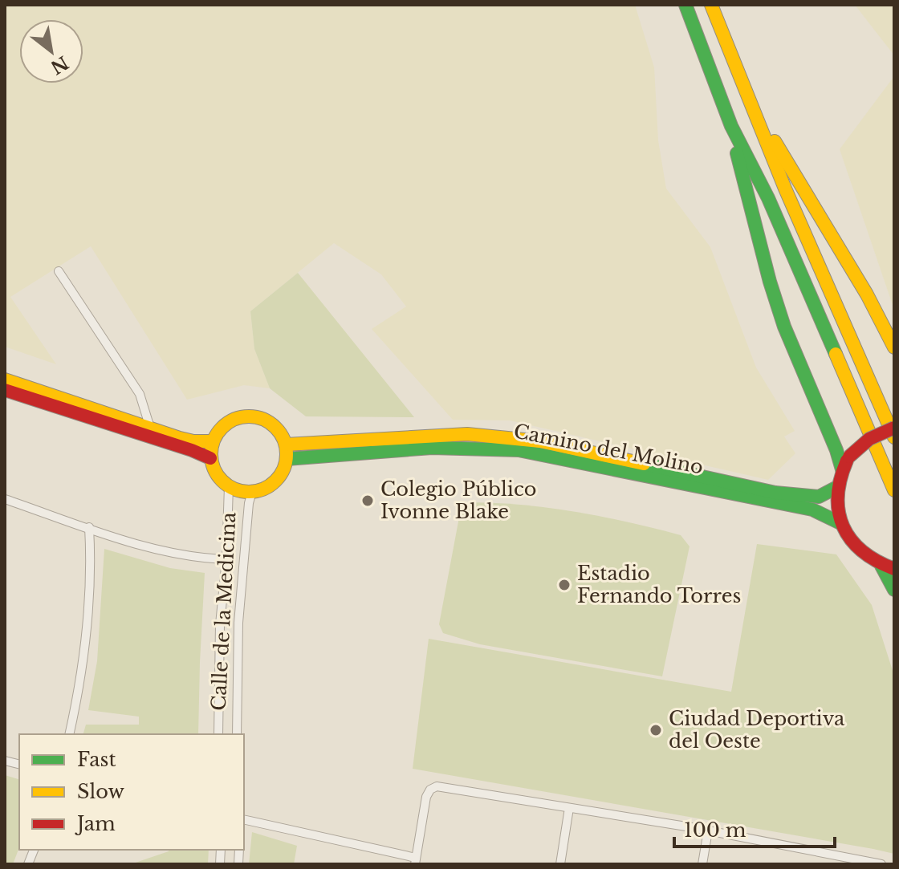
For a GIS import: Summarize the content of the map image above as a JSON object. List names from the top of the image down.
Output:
{
  "streets": {
    "main road": ["Camino del Molino"],
    "street": ["Calle de la Medicina"]
  },
  "crossings": [
    ["Camino del Molino", "Calle de la Medicina"]
  ],
  "places": ["Colegio Público Ivonne Blake", "Estadio Fernando Torres", "Ciudad Deportiva del Oeste"],
  "legend": ["Fast", "Slow", "Jam"],
  "scale_bar": "100 m",
  "north": "bottom right"
}
